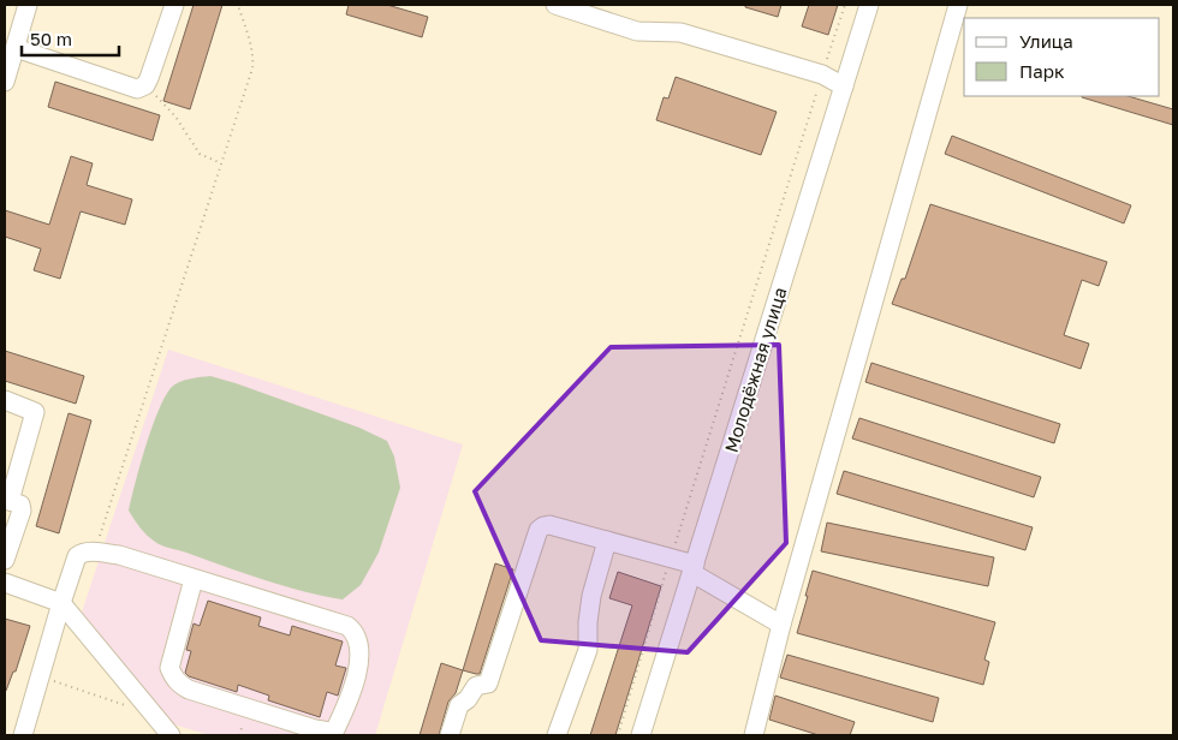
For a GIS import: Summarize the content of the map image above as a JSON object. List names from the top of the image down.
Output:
{
  "streets": {
    "street": ["Молодёжная улица"]
  },
  "legend": ["Улица", "Парк"],
  "scale_bar": "50 m"
}
